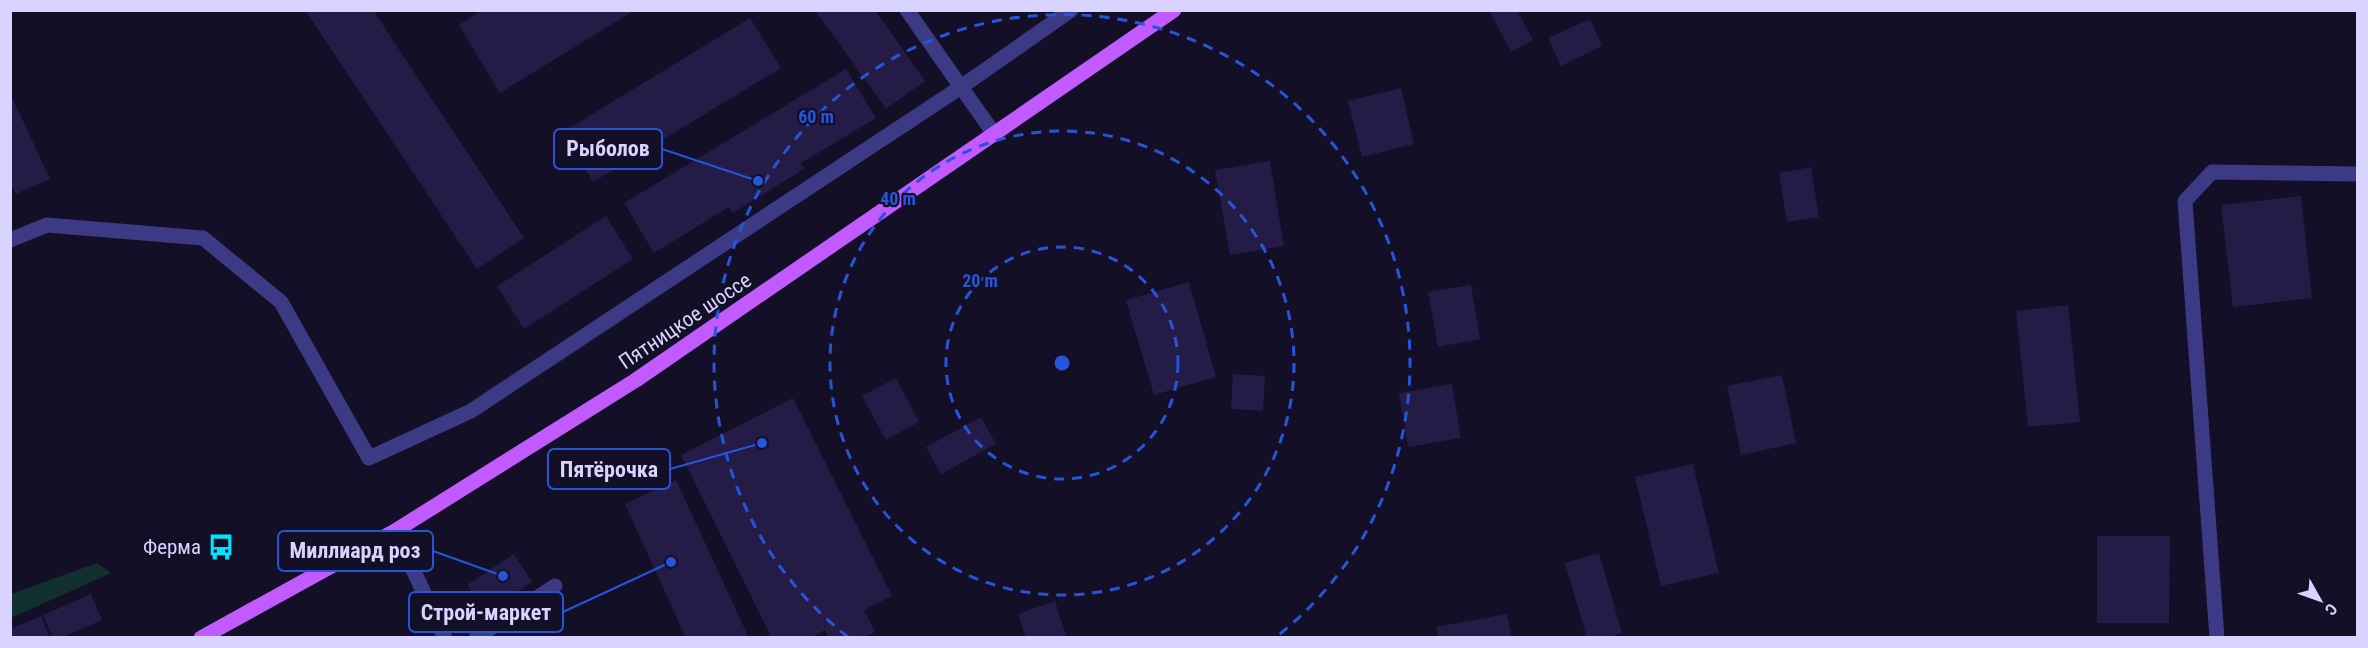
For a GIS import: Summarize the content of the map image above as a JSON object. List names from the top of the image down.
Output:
{
  "streets": {
    "main road": ["Пятницкое шоссе"]
  },
  "places": {
    "other": [
      "Рыболов",
      "Пятёрочка",
      "Строй-маркет",
      "Миллиард роз"
    ],
    "bus stop": ["Ферма"]
  },
  "north": "bottom right",
  "rings": ["60 m", "40 m", "20 m"]
}
